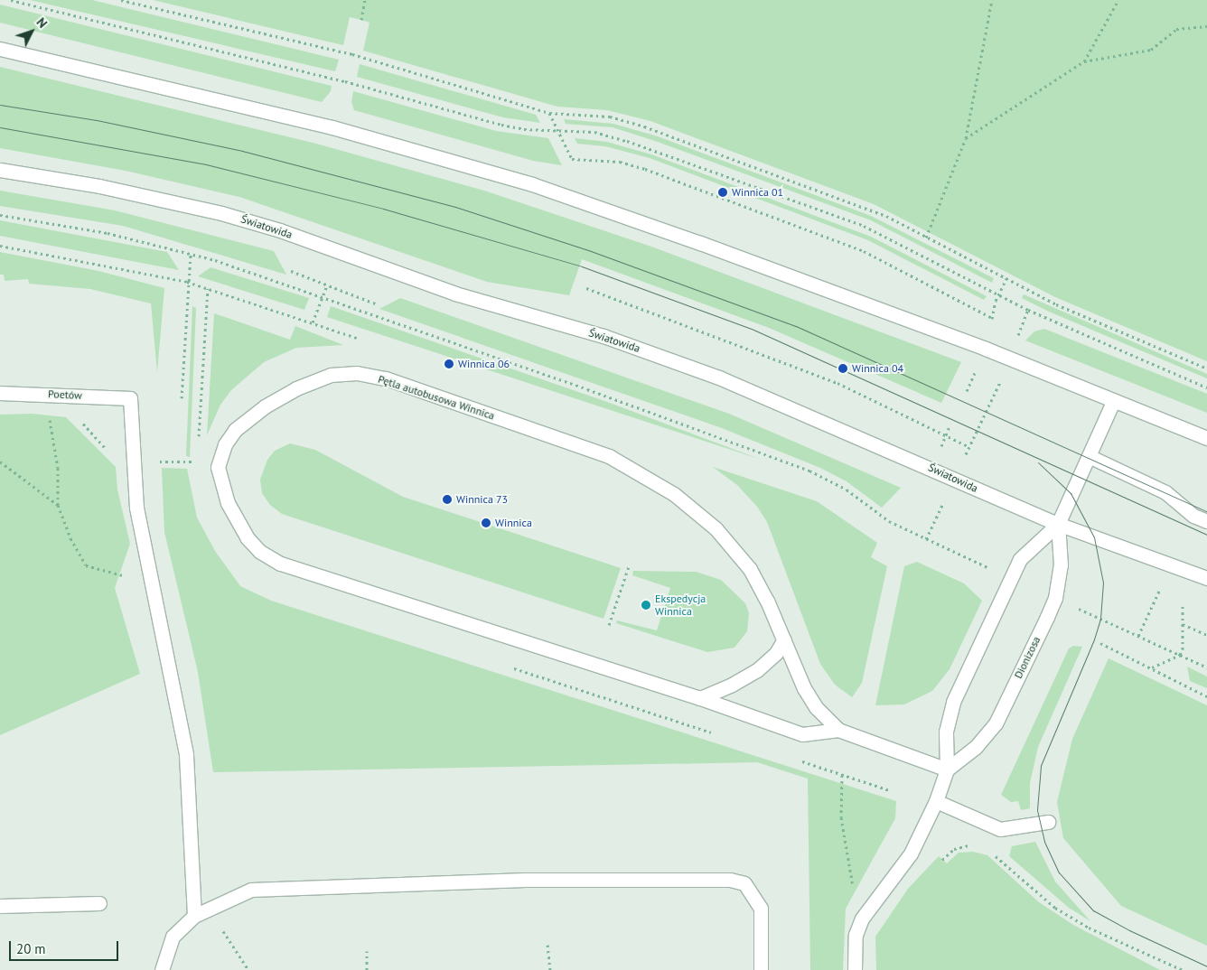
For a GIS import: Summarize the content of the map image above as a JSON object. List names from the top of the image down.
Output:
{
  "streets": {
    "street": [
      "Światowida",
      "Poetów",
      "Pętla autobusowa Winnica",
      "Dionizosa"
    ]
  },
  "crossings": [
    ["Światowida", "Dionizosa"]
  ],
  "places": [
    "Winnica 01",
    "Winnica 06",
    "Winnica 04",
    "Winnica 73",
    "Winnica",
    "Ekspedycja Winnica"
  ],
  "scale_bar": "20 m",
  "north": "top right"
}
